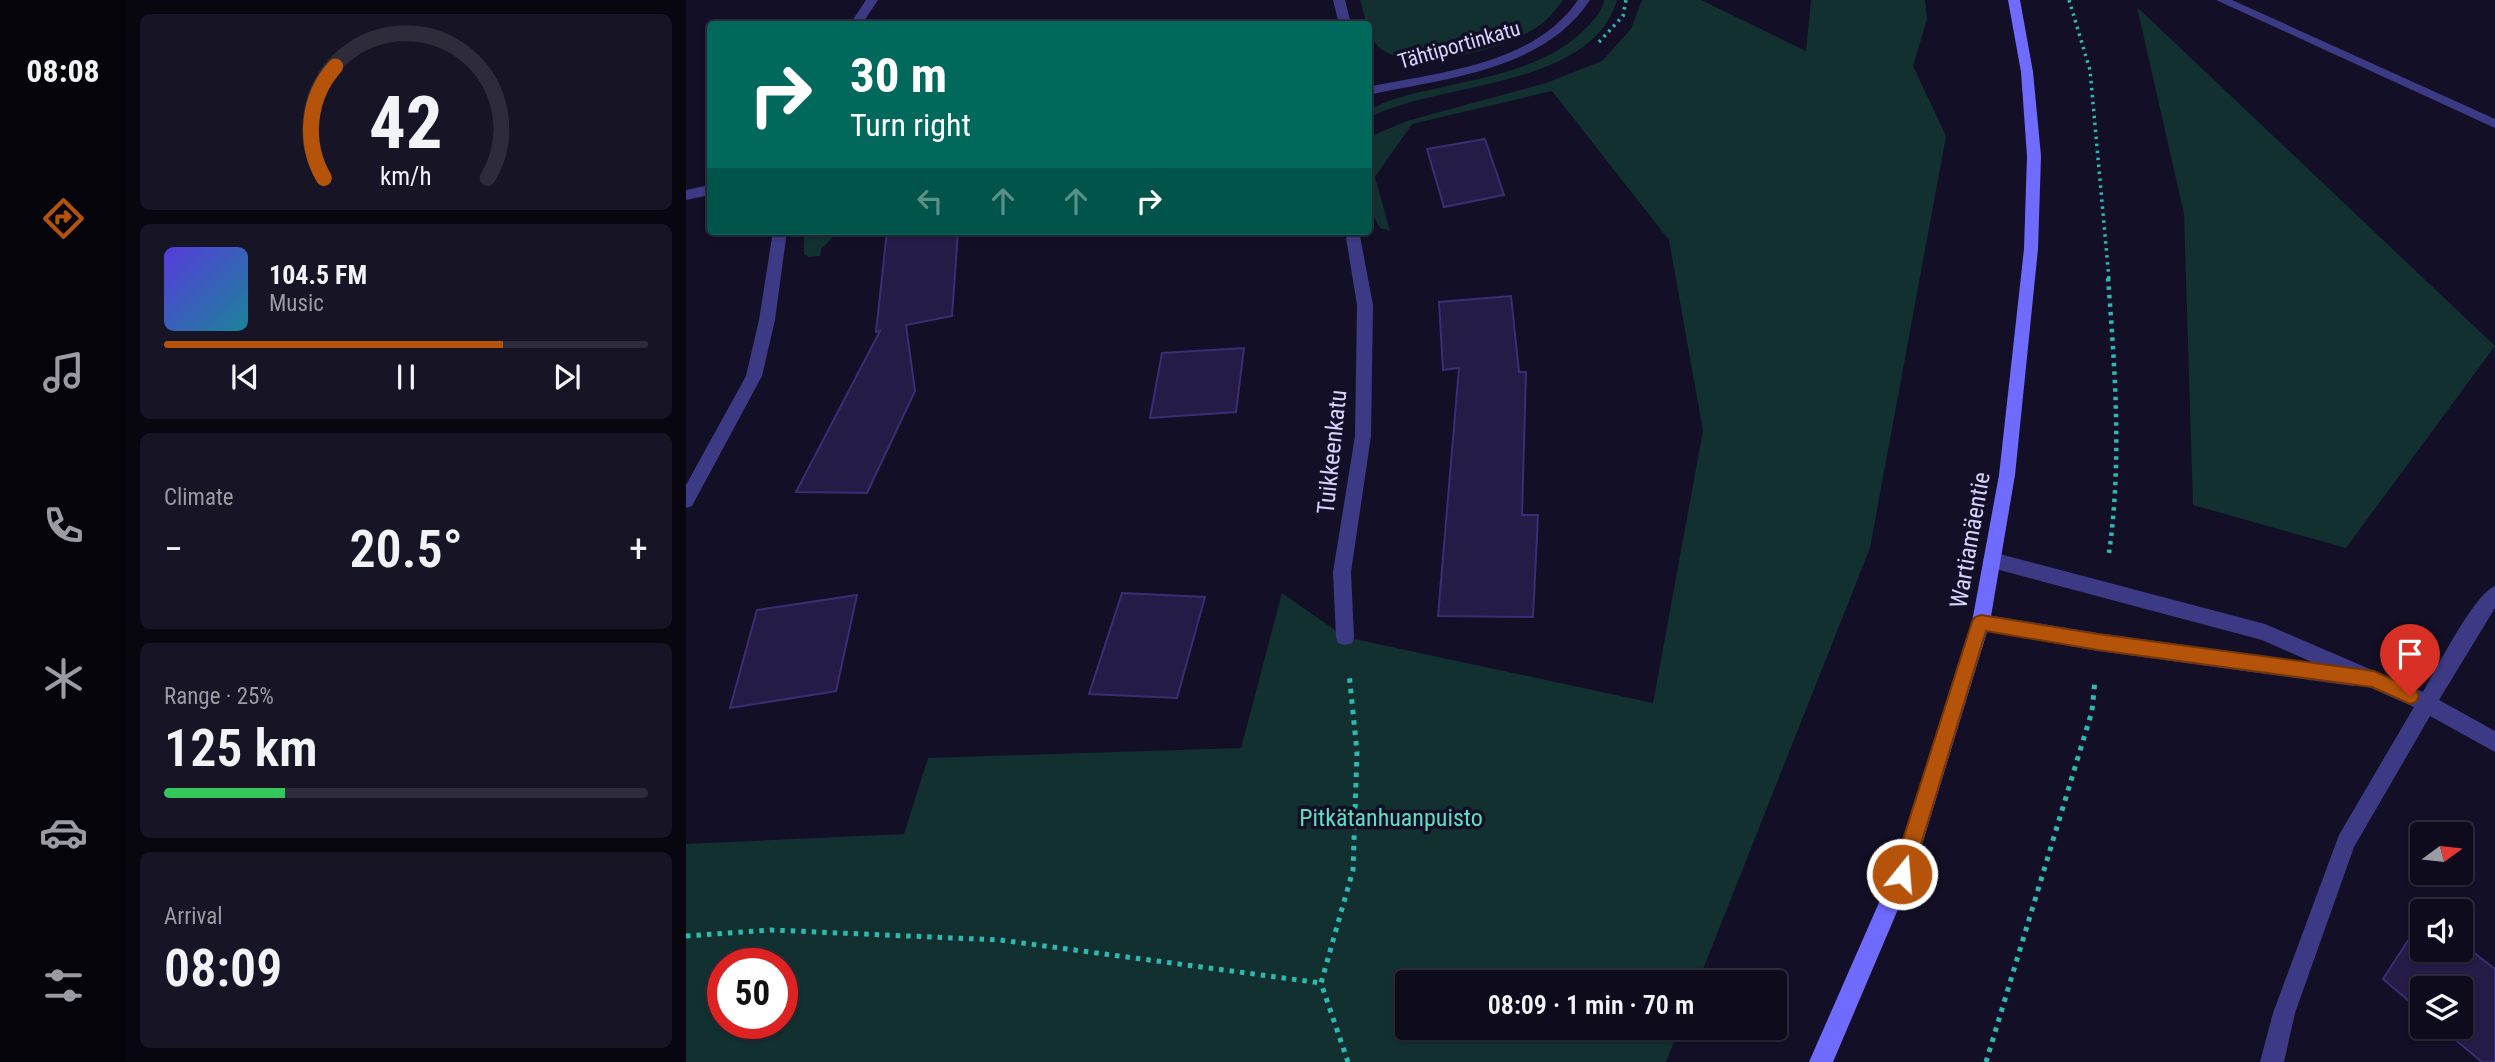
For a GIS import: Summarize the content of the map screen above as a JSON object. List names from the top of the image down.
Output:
{
  "streets": {
    "main road": ["Wartiamäentie"],
    "street": ["Tähtiportinkatu", "Tuikkeenkatu"]
  },
  "parks": ["Pitkätanhuanpuisto"],
  "north": "right",
  "page": {
    "tabs": "08:08",
    "turn": ["30 m", "Turn right"],
    "song": ["104.5 FM", "Music"],
    "tile": [
      "Climate",
      ["Range · 25%", "125 km"],
      ["Arrival", "08:09"]
    ],
    "heat": ["−", "20.5°", "+"],
    "limit": "50",
    "trip": "08:09 · 1 min · 70 m",
    "gauge": ["42", "km/h"]
  }
}
